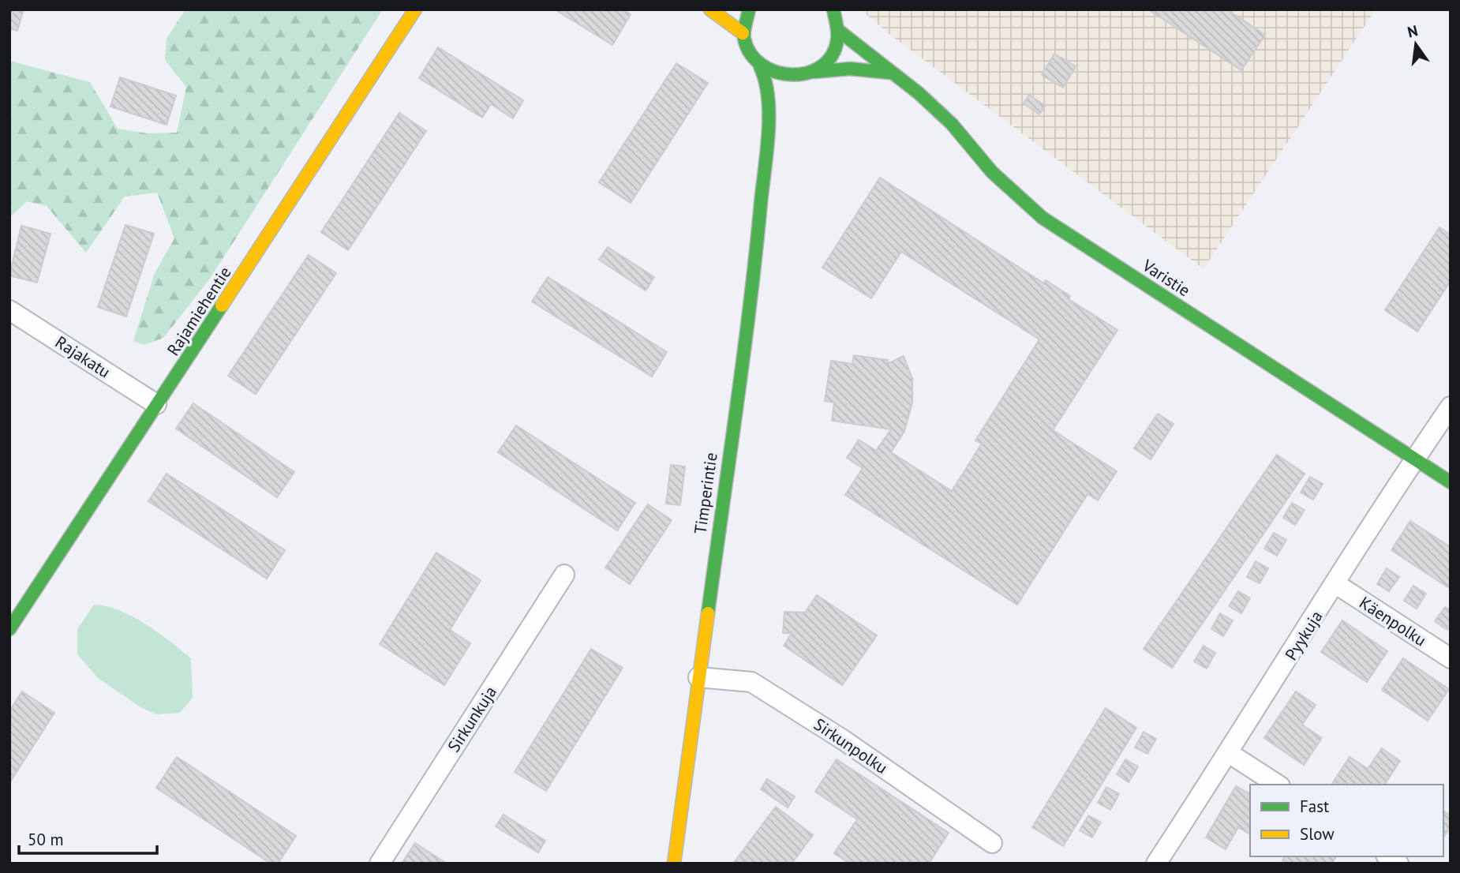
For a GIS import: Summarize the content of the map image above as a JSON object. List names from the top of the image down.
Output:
{
  "streets": {
    "street": [
      "Varistie",
      "Rajamiehentie",
      "Rajakatu",
      "Timperintie",
      "Käenpolku",
      "Pyykuja",
      "Sirkunkuja",
      "Sirkunpolku"
    ]
  },
  "crossings": [
    ["Varistie", "Pyykuja"],
    ["Rajamiehentie", "Rajakatu"],
    ["Timperintie", "Sirkunpolku"],
    ["Käenpolku", "Pyykuja"]
  ],
  "legend": ["Fast", "Slow"],
  "scale_bar": "50 m",
  "north": "top"
}
